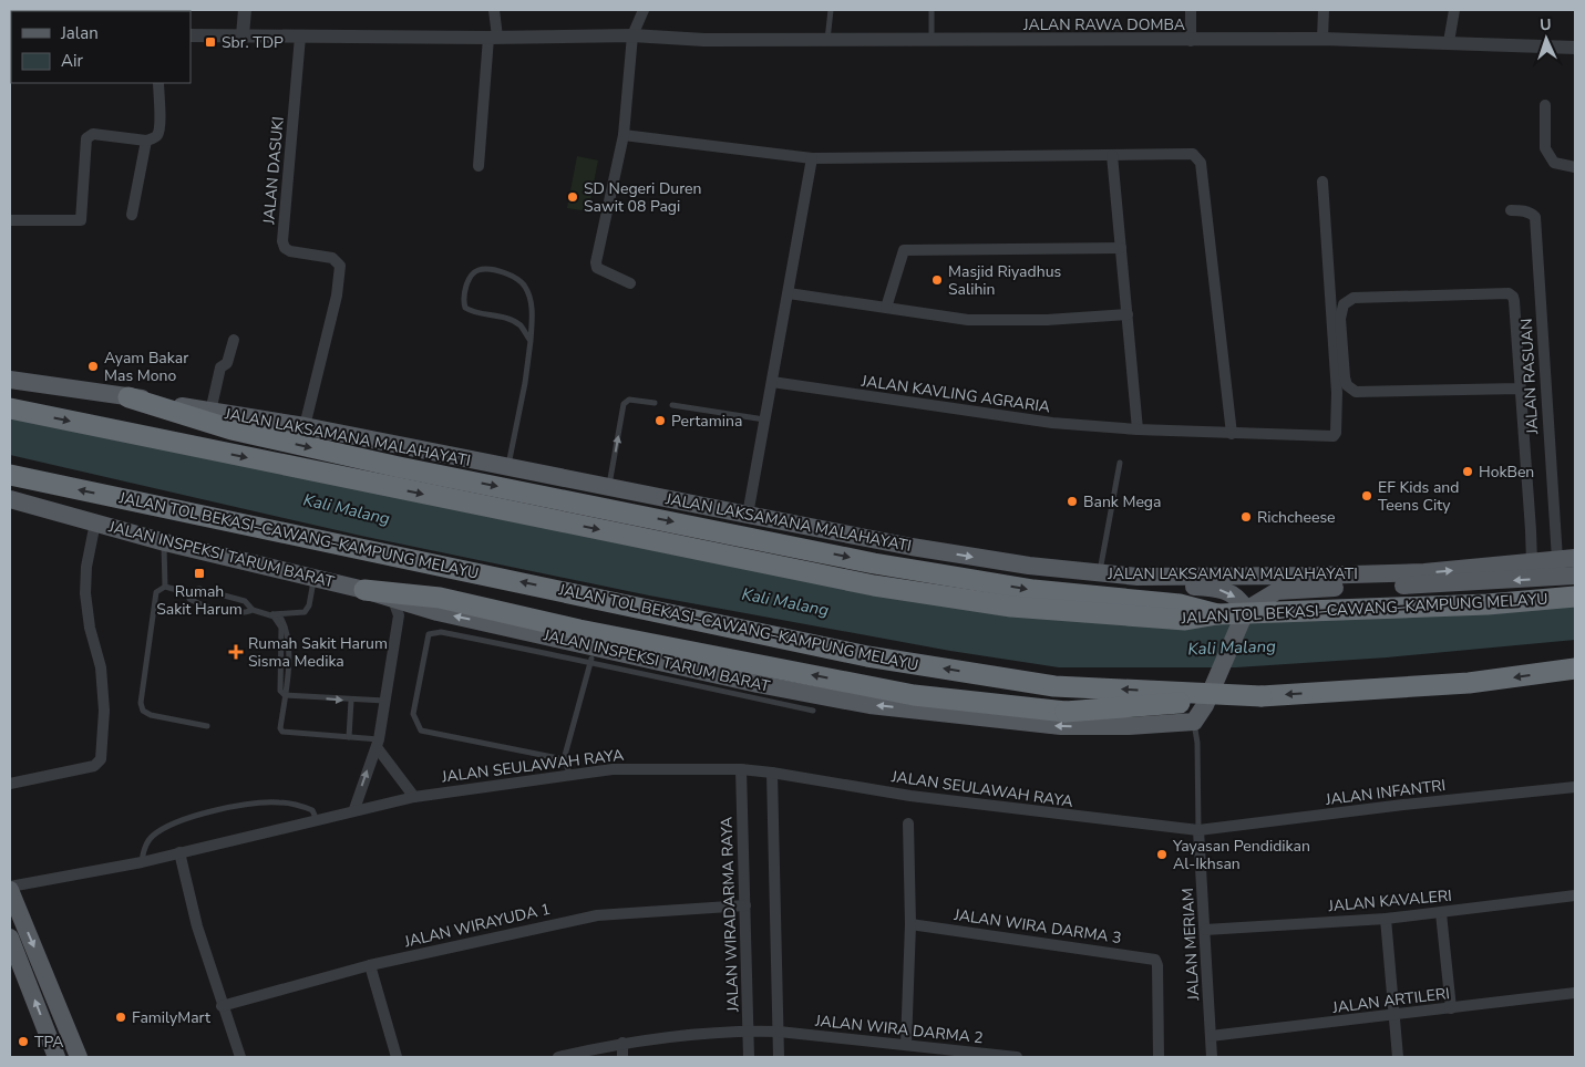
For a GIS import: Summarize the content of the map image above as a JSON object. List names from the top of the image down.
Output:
{
  "streets": {
    "highway": ["JALAN TOL BEKASI–CAWANG–KAMPUNG MELAYU"],
    "main road": ["JALAN LAKSAMANA MALAHAYATI", "JALAN INSPEKSI TARUM BARAT"],
    "street": [
      "JALAN RAWA DOMBA",
      "JALAN DASUKI",
      "JALAN RASUAN",
      "JALAN KAVLING AGRARIA",
      "JALAN SEULAWAH RAYA",
      "JALAN INFANTRI",
      "JALAN KAVALERI",
      "JALAN WIRADARMA RAYA",
      "JALAN WIRAYUDA 1",
      "JALAN WIRA DARMA 3",
      "JALAN MERIAM",
      "JALAN ARTILERI",
      "JALAN WIRA DARMA 2"
    ]
  },
  "crossings": [
    ["JALAN RAWA DOMBA", "JALAN DASUKI"],
    ["JALAN DASUKI", "JALAN LAKSAMANA MALAHAYATI"],
    ["JALAN RASUAN", "JALAN LAKSAMANA MALAHAYATI"],
    ["JALAN SEULAWAH RAYA", "JALAN INFANTRI"],
    ["JALAN SEULAWAH RAYA", "JALAN WIRADARMA RAYA"],
    ["JALAN SEULAWAH RAYA", "JALAN MERIAM"],
    ["JALAN INFANTRI", "JALAN MERIAM"],
    ["JALAN KAVALERI", "JALAN MERIAM"],
    ["JALAN WIRADARMA RAYA", "JALAN WIRAYUDA 1"],
    ["JALAN WIRADARMA RAYA", "JALAN WIRA DARMA 2"],
    ["JALAN MERIAM", "JALAN ARTILERI"]
  ],
  "one_way": ["JALAN INSPEKSI TARUM BARAT"],
  "water": ["Kali Malang"],
  "places": {
    "transit": ["Sbr. TDP", "Rumah Sakit Harum"],
    "other": [
      "SD Negeri Duren Sawit 08 Pagi",
      "Masjid Riyadhus Salihin",
      "Ayam Bakar Mas Mono",
      "Pertamina",
      "HokBen",
      "EF Kids and Teens City",
      "Bank Mega",
      "Richcheese",
      "Yayasan Pendidikan Al-Ikhsan",
      "FamilyMart",
      "TPA"
    ],
    "health": ["Rumah Sakit Harum Sisma Medika"]
  },
  "legend": ["Jalan", "Air"],
  "north": "top"
}
